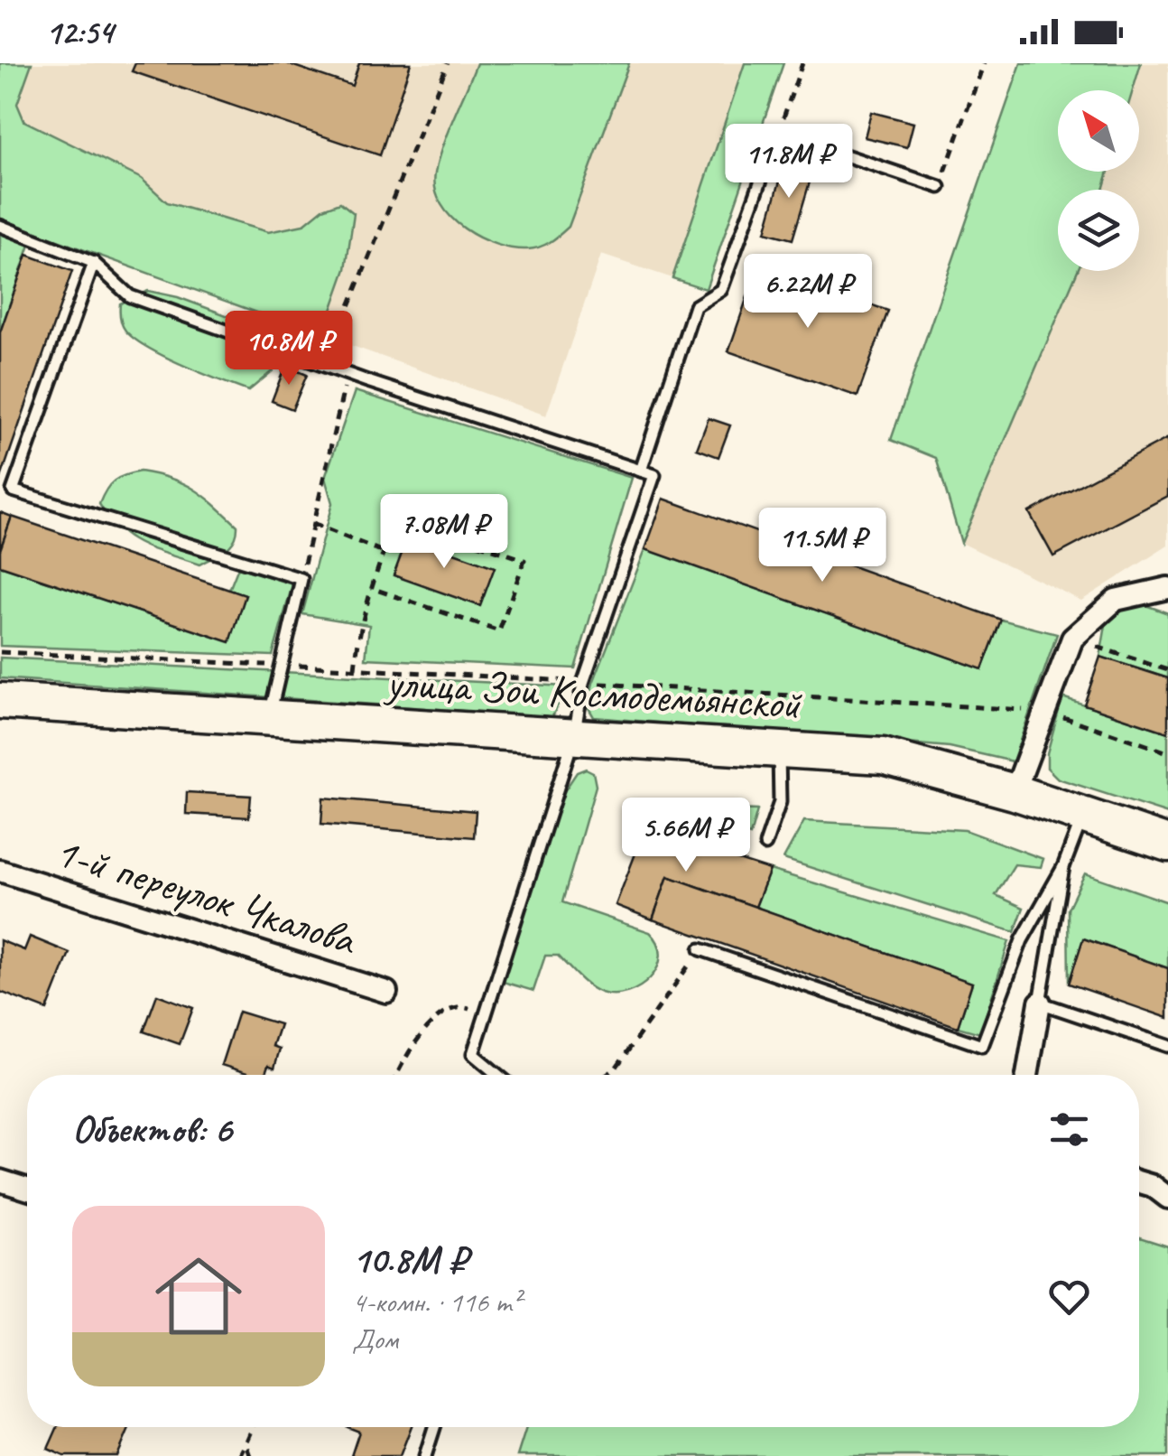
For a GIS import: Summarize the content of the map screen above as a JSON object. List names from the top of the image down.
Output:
{
  "streets": {
    "main road": ["улица Зои Космодемьянской"],
    "street": ["1-й переулок Чкалова"]
  },
  "north": "top left",
  "page": {
    "status": "12:54",
    "price": [
      "11.8M ₽",
      "6.22M ₽",
      "10.8M ₽",
      "7.08M ₽",
      "11.5M ₽",
      "5.66M ₽"
    ],
    "heading": "Объектов: 6",
    "list": [
      {
        "name": "10.8M ₽",
        "note": "4-комн. · 116 m² · Дом"
      }
    ]
  }
}
